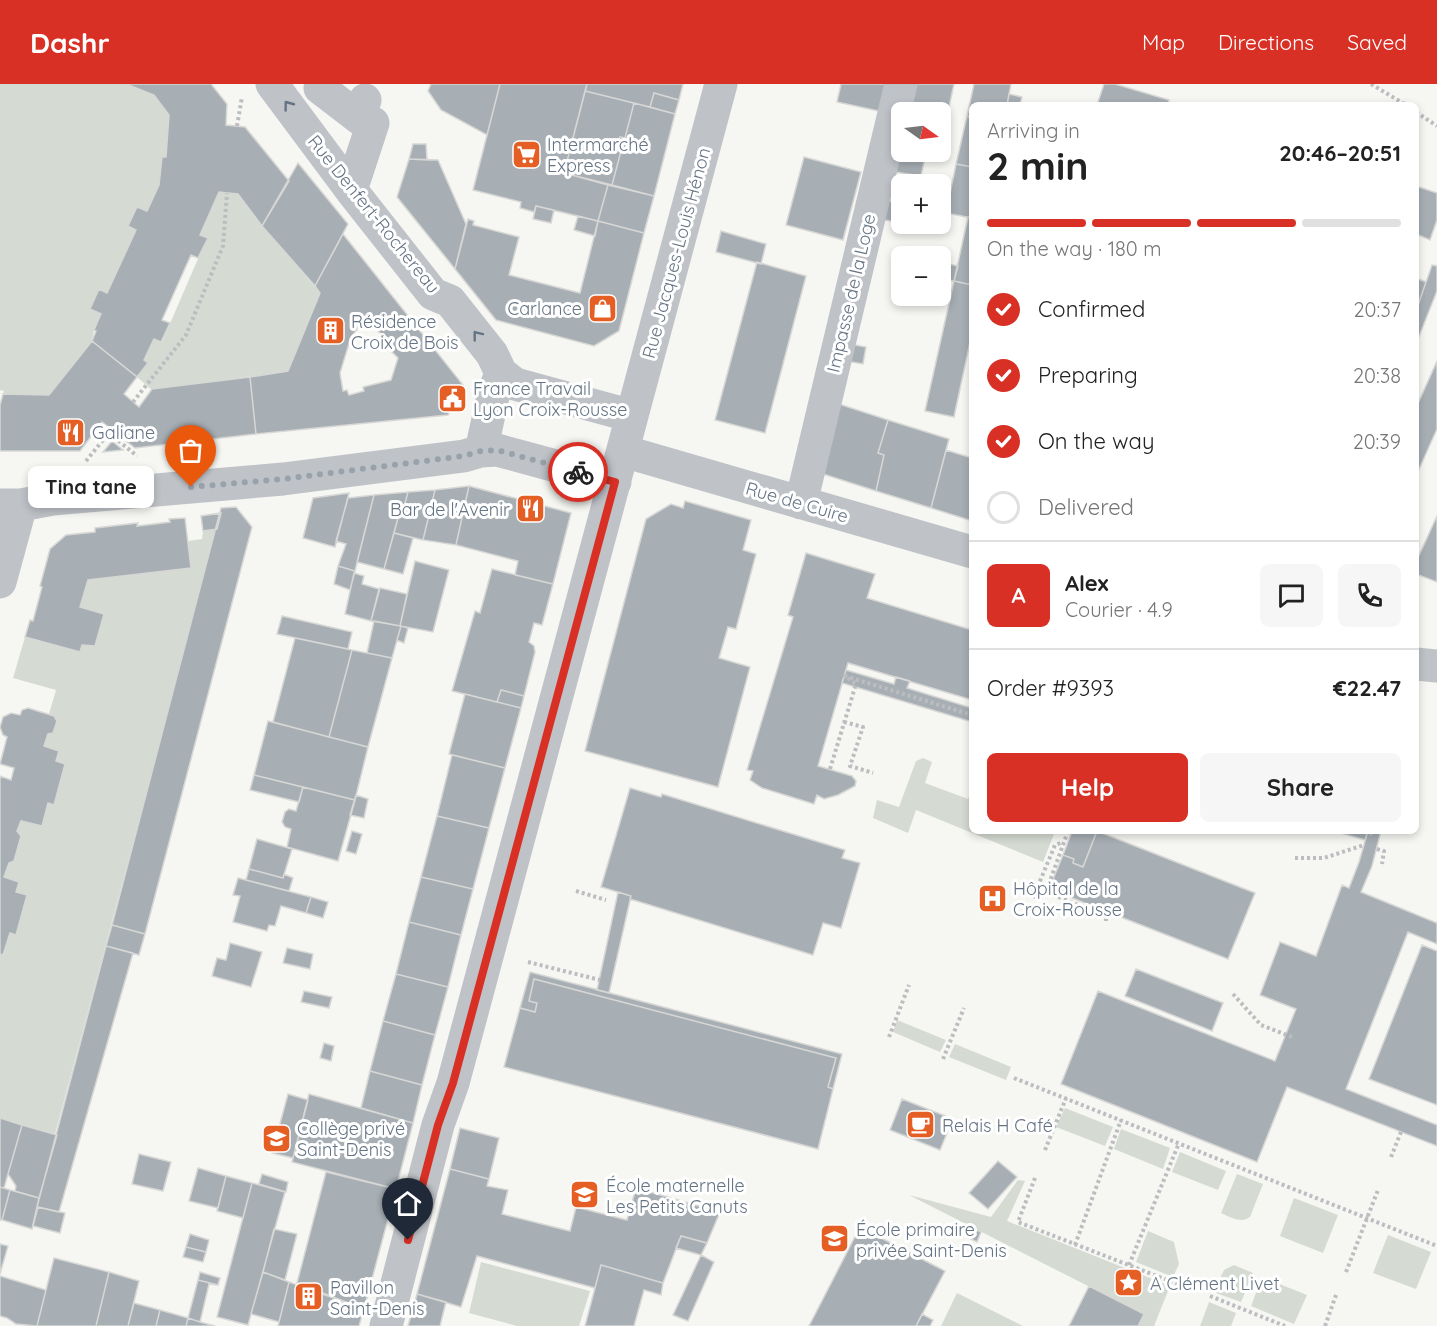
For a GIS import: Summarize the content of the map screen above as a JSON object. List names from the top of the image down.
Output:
{
  "streets": {
    "street": [
      "Rue Denfert-Rochereau",
      "Rue Jacques-Louis Hénon",
      "Impasse de la Loge",
      "Rue de Cuire"
    ]
  },
  "crossings": [
    ["Rue Jacques-Louis Hénon", "Rue de Cuire"],
    ["Impasse de la Loge", "Rue de Cuire"]
  ],
  "one_way": ["Rue Denfert-Rochereau"],
  "places": {
    "supermarket": ["Intermarché Express"],
    "shop": ["Carlance"],
    "building": ["Résidence Croix de Bois", "Pavillon Saint-Denis"],
    "public building": ["France Travail Lyon Croix-Rousse"],
    "restaurant": ["Galiane", "Bar de l'Avenir"],
    "other": ["Tina tane"],
    "hospital": ["Hôpital de la Croix-Rousse"],
    "cafe": ["Relais H Café"],
    "school or university": ["Collège privé Saint-Denis", "École maternelle Les Petits Canuts", "École primaire privée Saint-Denis"],
    "place": ["A Clément Livet"]
  },
  "north": "right",
  "page": {
    "header": "Dashr",
    "nav": ["Map", "Directions", "Saved"],
    "map_buttons": ["+", "−"],
    "heading": ["2 min", "Arriving in", "20:46–20:51"],
    "panel": [
      "Alex",
      "Courier · 4.9",
      "Order #9393",
      "€22.47"
    ],
    "bar": "On the way · 180 m",
    "list": [
      ["Confirmed", "20:37"],
      ["Preparing", "20:38"],
      ["On the way", "20:39"],
      "Delivered"
    ],
    "bubble": "Tina tane",
    "round": "A",
    "buttons": ["Help", "Share"]
  }
}
